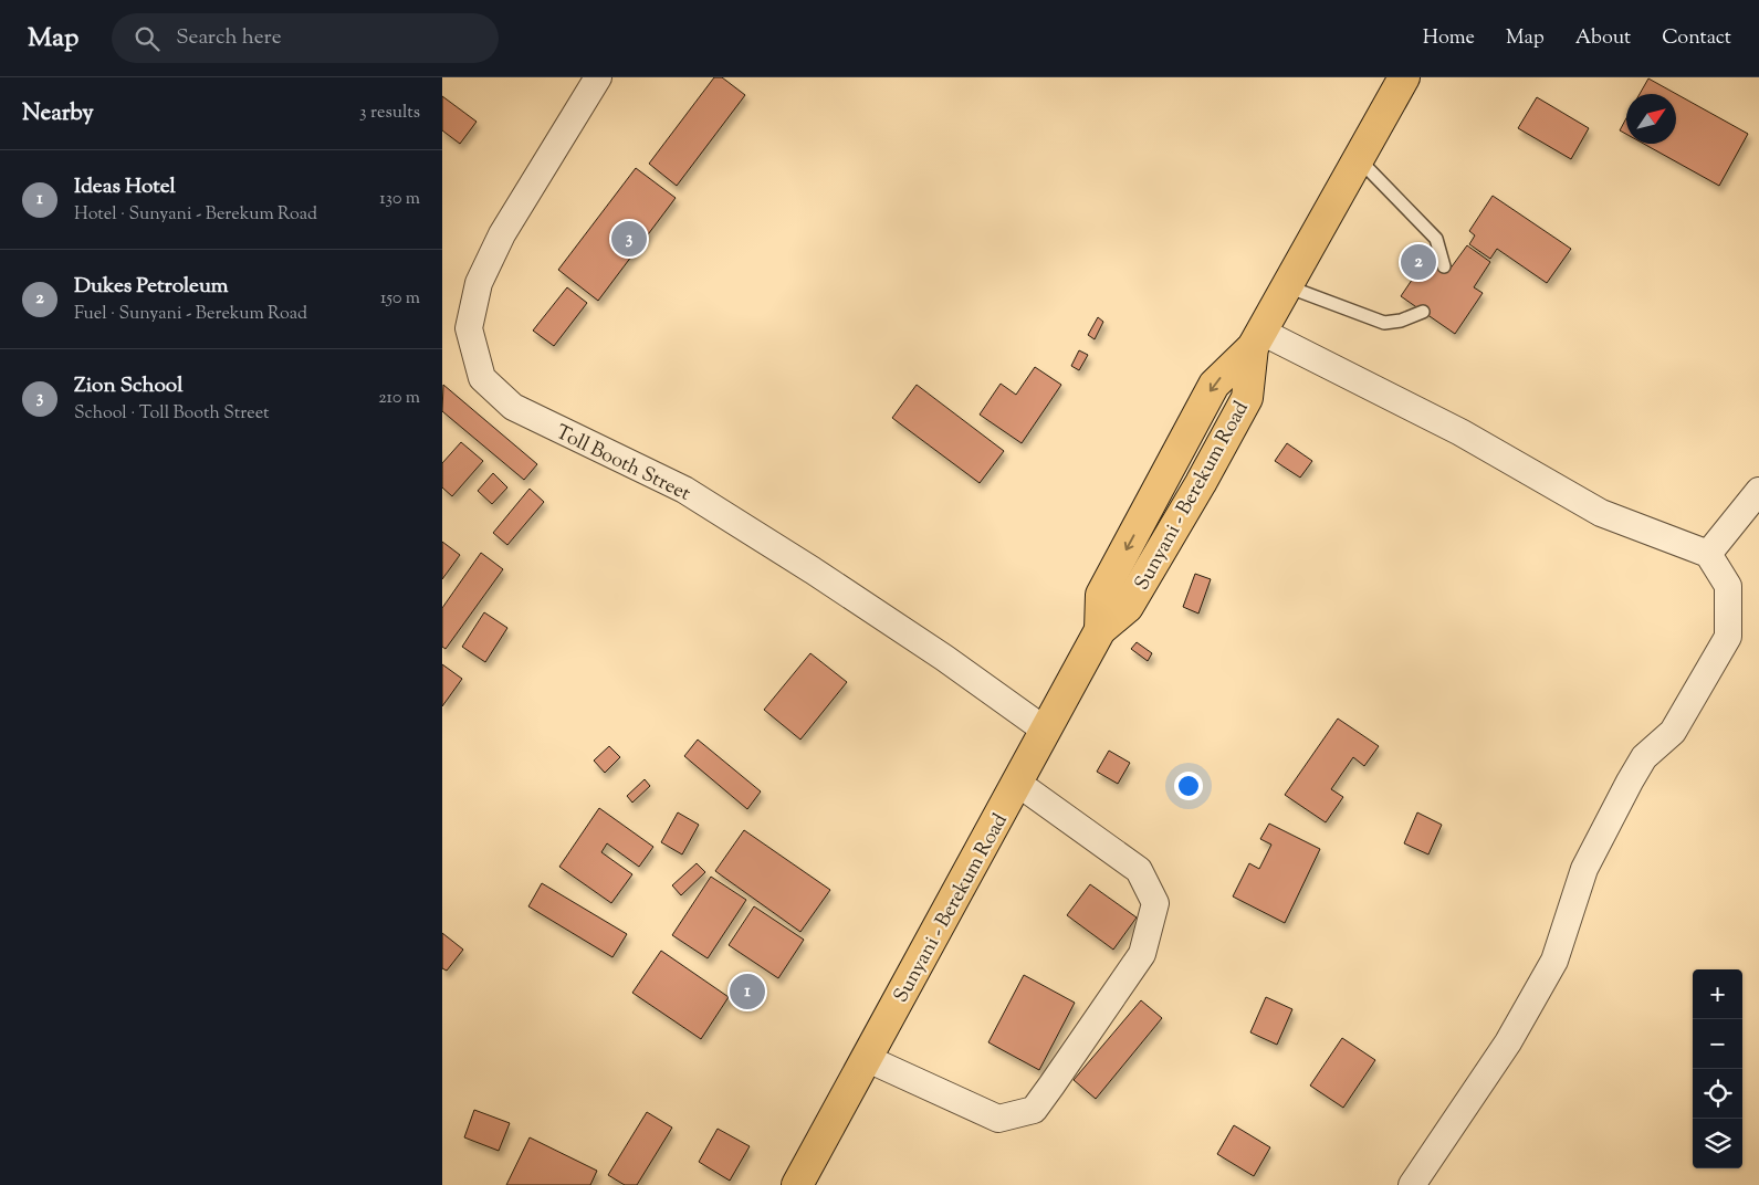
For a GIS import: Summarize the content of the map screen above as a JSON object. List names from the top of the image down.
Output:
{
  "streets": {
    "main road": ["Sunyani - Berekum Road"],
    "street": ["Toll Booth Street"]
  },
  "crossings": [
    ["Toll Booth Street", "Sunyani - Berekum Road"]
  ],
  "north": "top right",
  "page": {
    "header": "Map",
    "search": "Search here",
    "nav": [
      "Home",
      "Map",
      "About",
      "Contact"
    ],
    "heading": ["Nearby", "3 results"],
    "list": [
      {
        "mark": "1",
        "name": "Ideas Hotel",
        "note": "Hotel · Sunyani - Berekum Road",
        "value": "130 m"
      },
      {
        "mark": "2",
        "name": "Dukes Petroleum",
        "note": "Fuel · Sunyani - Berekum Road",
        "value": "150 m"
      },
      {
        "mark": "3",
        "name": "Zion School",
        "note": "School · Toll Booth Street",
        "value": "210 m"
      }
    ],
    "pins": ["3", "2", "1"],
    "map_buttons": ["+", "−"]
  }
}
